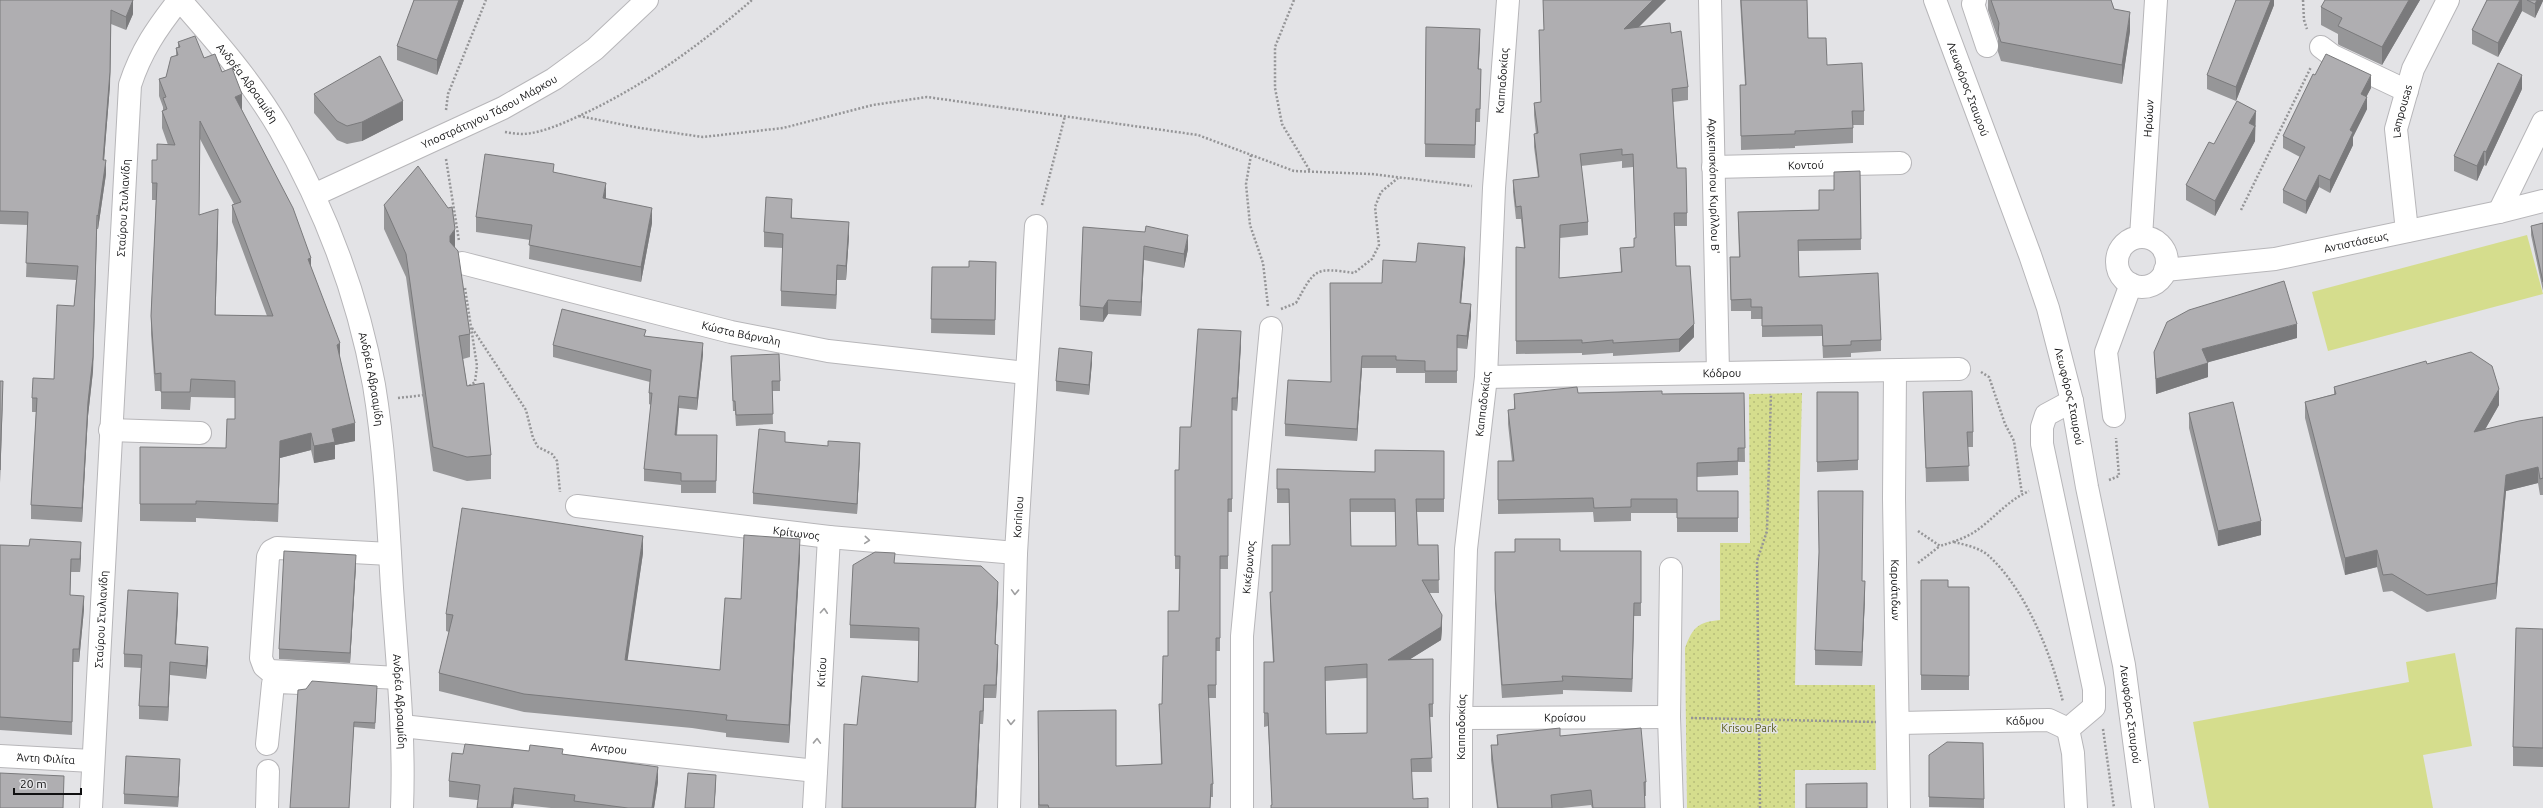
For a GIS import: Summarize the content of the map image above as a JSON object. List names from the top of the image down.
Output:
{
  "streets": {
    "street": [
      "Καππαδοκίας",
      "Ανδρέα Αβρααμίδη",
      "Λεωφόρος Σταυρού",
      "Υποστράτηγου Τάσου Μάρκου",
      "Lampousas",
      "Ηρώων",
      "Κοντού",
      "Αρχιεπισκόπου Κυρίλλου Β'",
      "Σταύρου Στυλιανίδη",
      "Αντιστάσεως",
      "Κώστα Βάρναλη",
      "Κόδρου",
      "Korinlou",
      "Κρίτωνος",
      "Κικέρωνος",
      "Καρυάτιδων",
      "Κιτίου",
      "Κροίσου",
      "Κάδμου",
      "Αντρου",
      "Άντη Φιλίτα"
    ]
  },
  "crossings": [
    ["Καππαδοκίας", "Κόδρου"],
    ["Καππαδοκίας", "Κροίσου"],
    ["Ανδρέα Αβρααμίδη", "Υποστράτηγου Τάσου Μάρκου"],
    ["Ανδρέα Αβρααμίδη", "Σταύρου Στυλιανίδη"],
    ["Ανδρέα Αβρααμίδη", "Αντρου"],
    ["Lampousas", "Αντιστάσεως"],
    ["Ηρώων", "Αντιστάσεως"],
    ["Κοντού", "Αρχιεπισκόπου Κυρίλλου Β'"],
    ["Αρχιεπισκόπου Κυρίλλου Β'", "Κόδρου"],
    ["Σταύρου Στυλιανίδη", "Άντη Φιλίτα"],
    ["Κώστα Βάρναλη", "Korinlou"],
    ["Κόδρου", "Καρυάτιδων"],
    ["Korinlou", "Κρίτωνος"],
    ["Κρίτωνος", "Κιτίου"],
    ["Καρυάτιδων", "Κάδμου"],
    ["Κιτίου", "Αντρου"]
  ],
  "one_way": ["Korinlou", "Κρίτωνος", "Κιτίου"],
  "parks": ["Krisou Park"],
  "scale_bar": "20 m"
}
